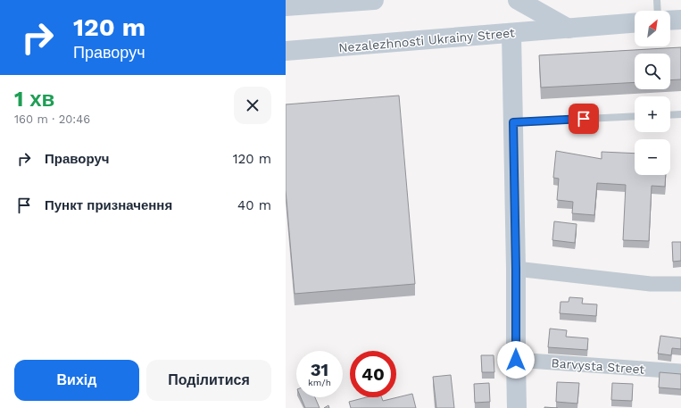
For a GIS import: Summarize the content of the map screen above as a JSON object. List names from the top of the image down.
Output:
{
  "streets": {
    "street": ["Nezalezhnosti Ukrainy Street", "Barvysta Street"]
  },
  "north": "top right",
  "page": {
    "turn": ["120 m", "Праворуч"],
    "map_buttons": ["+", "−"],
    "heading": ["1 хв", "160 m · 20:46"],
    "list": [
      {
        "name": "Праворуч",
        "value": "120 m"
      },
      {
        "name": "Пункт призначення",
        "value": "40 m"
      }
    ],
    "speed": "31 km/h",
    "limit": "40",
    "buttons": ["Вихід", "Поділитися"]
  }
}
